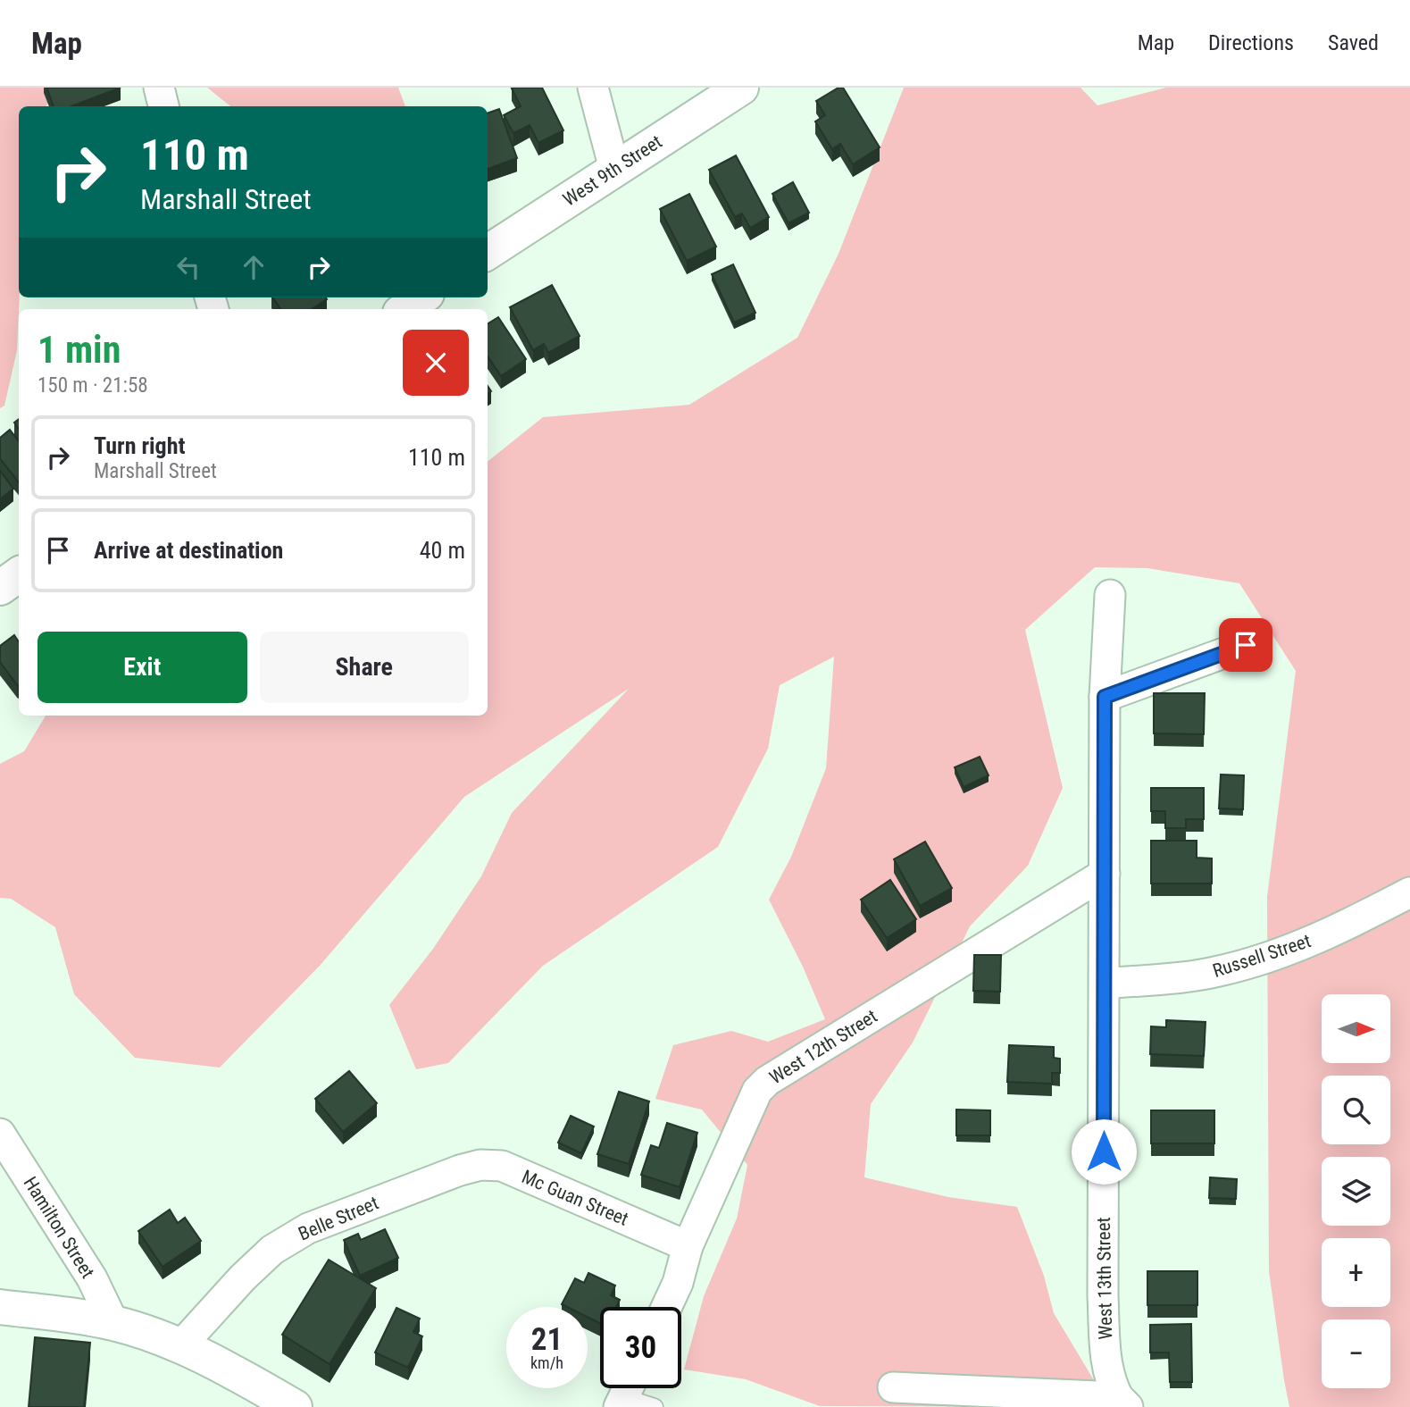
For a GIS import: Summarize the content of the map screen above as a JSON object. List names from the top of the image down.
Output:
{
  "streets": {
    "street": [
      "West 9th Street",
      "Russell Street",
      "West 12th Street",
      "Mc Guan Street",
      "Belle Street",
      "Hamilton Street",
      "West 13th Street"
    ]
  },
  "crossings": [
    ["Russell Street", "West 13th Street"],
    ["West 12th Street", "Mc Guan Street"],
    ["West 12th Street", "West 13th Street"],
    ["Mc Guan Street", "Belle Street"]
  ],
  "north": "right",
  "page": {
    "header": "Map",
    "nav": ["Map", "Directions", "Saved"],
    "turn": ["110 m", "Marshall Street"],
    "heading": ["1 min", "150 m · 21:58"],
    "list": [
      {
        "name": "Turn right",
        "note": "Marshall Street",
        "value": "110 m"
      },
      {
        "name": "Arrive at destination",
        "value": "40 m"
      }
    ],
    "buttons": ["Exit", "Share"],
    "map_buttons": ["+", "−"],
    "speed": "21 km/h",
    "limit": "30"
  }
}
